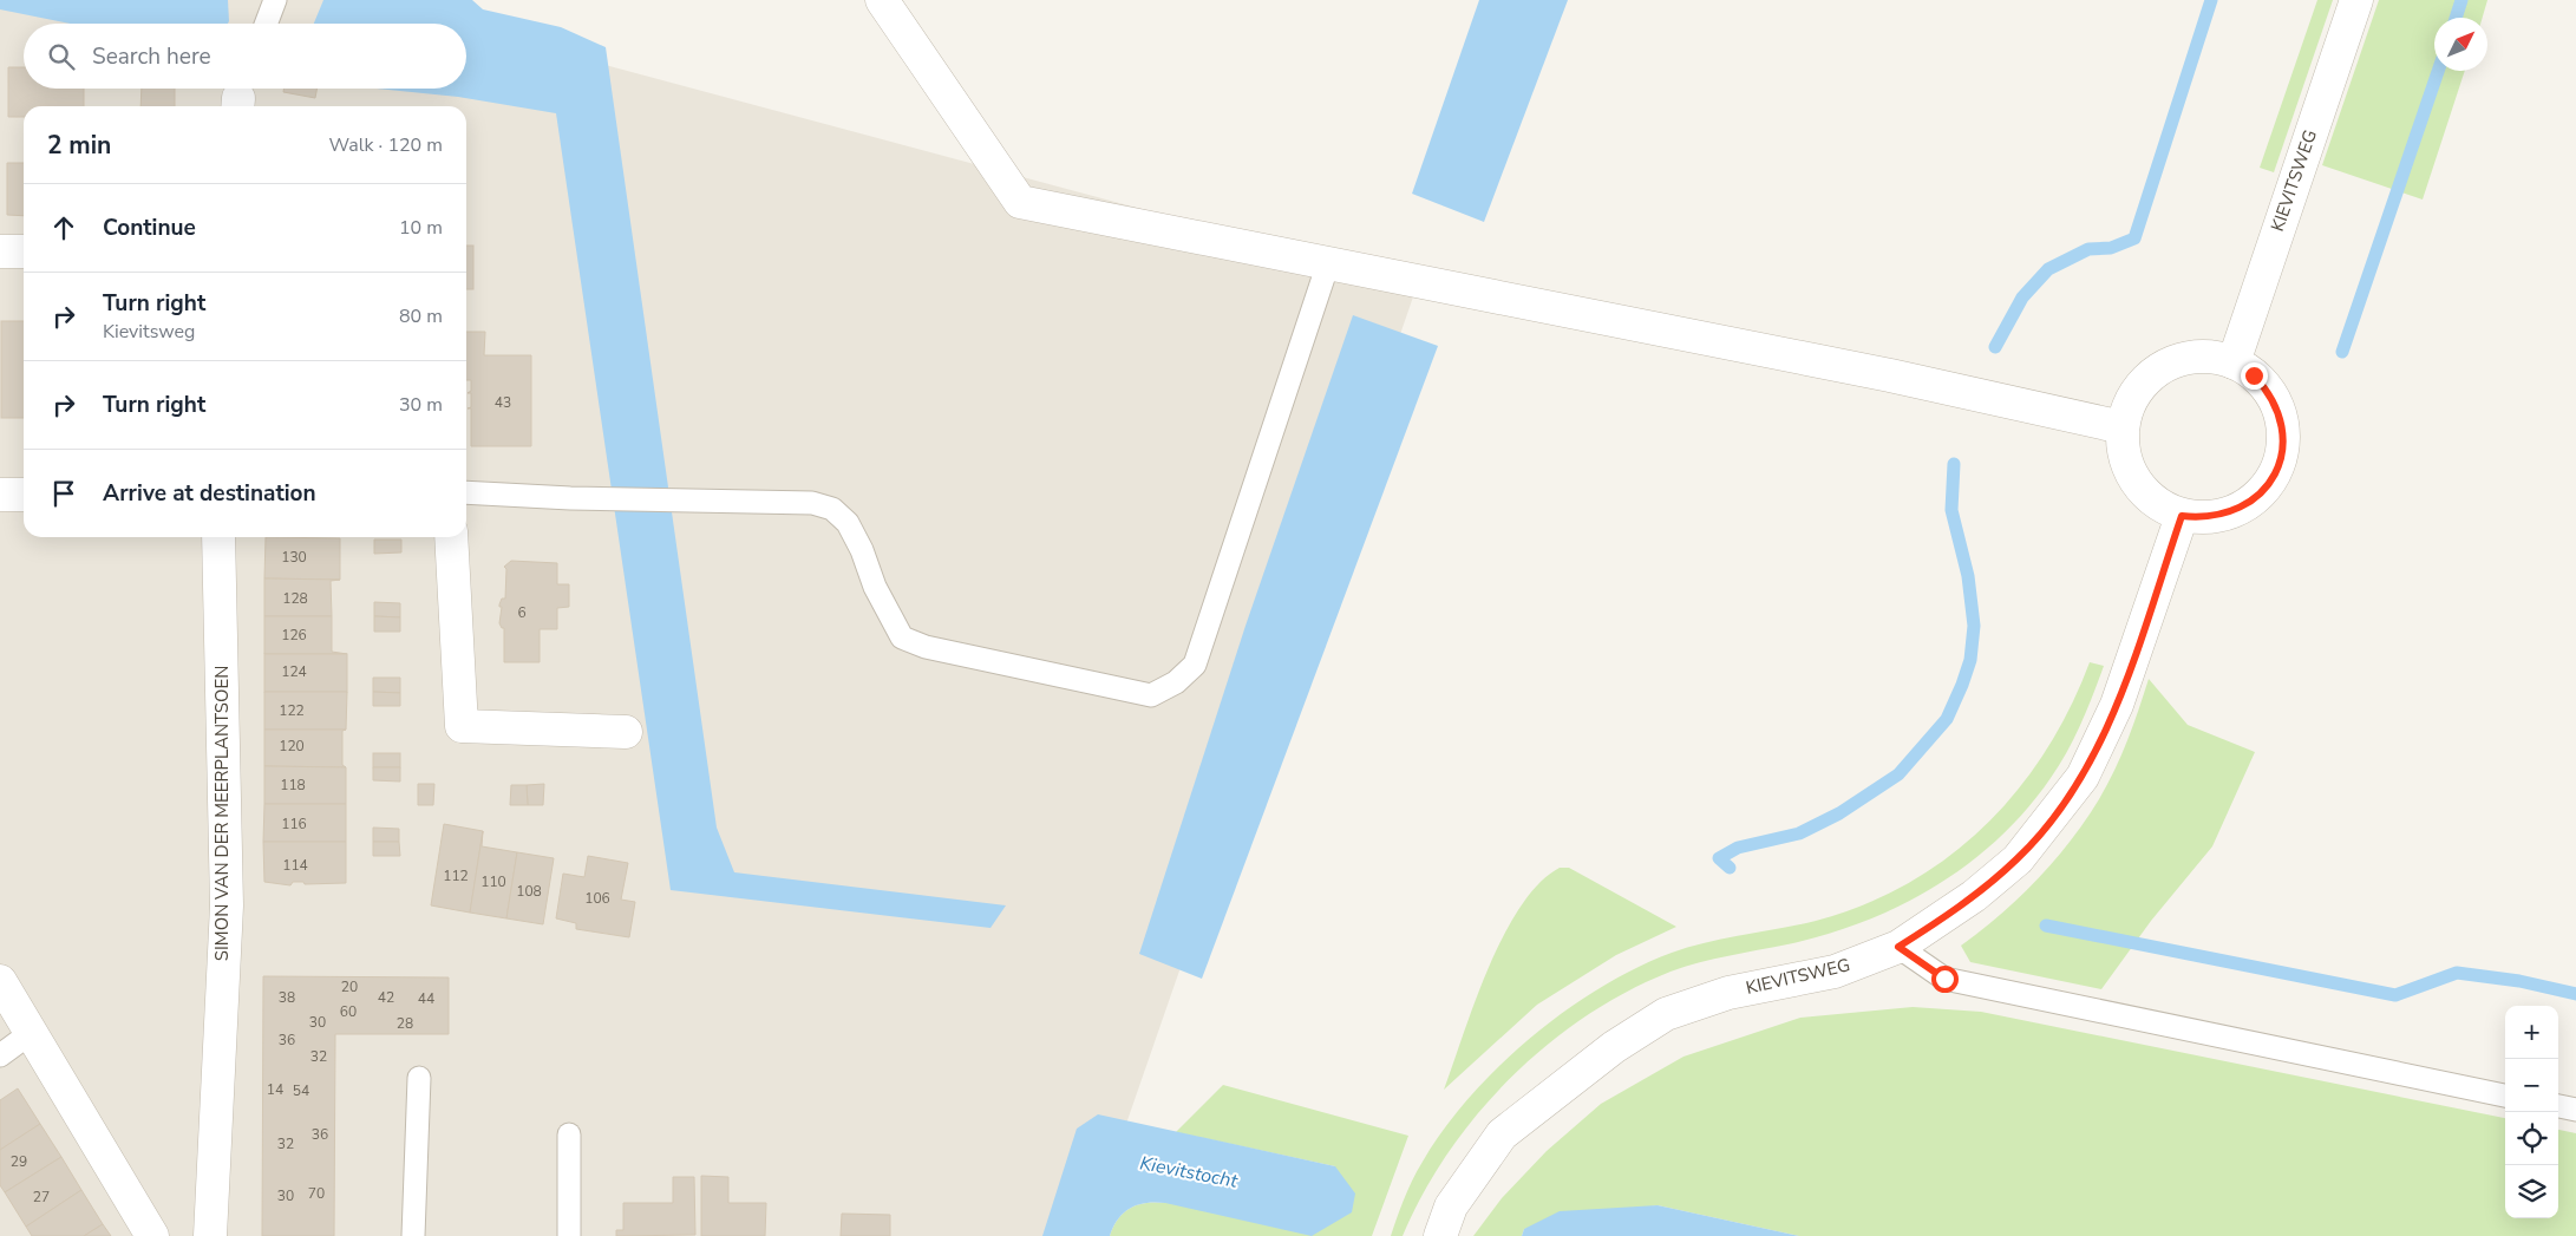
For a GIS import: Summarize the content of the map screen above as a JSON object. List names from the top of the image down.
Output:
{
  "streets": {
    "street": ["KIEVITSWEG", "SIMON VAN DER MEERPLANTSOEN"]
  },
  "water": ["Kievitstocht"],
  "house_numbers": [
    "43",
    "130",
    "128",
    "6",
    "126",
    "124",
    "122",
    "120",
    "118",
    "116",
    "114",
    "112",
    "110",
    "108",
    "106",
    "20",
    "38",
    "42",
    "44",
    "60",
    "30",
    "28",
    "36",
    "32",
    "14",
    "54",
    "36",
    "32",
    "29",
    "70",
    "30",
    "27"
  ],
  "north": "top right",
  "page": {
    "search": "Search here",
    "heading": ["2 min", "Walk · 120 m"],
    "list": [
      ["Continue", "10 m"],
      ["Turn right", "Kievitsweg", "80 m"],
      ["Turn right", "30 m"],
      "Arrive at destination"
    ],
    "map_buttons": ["+", "−"]
  }
}
